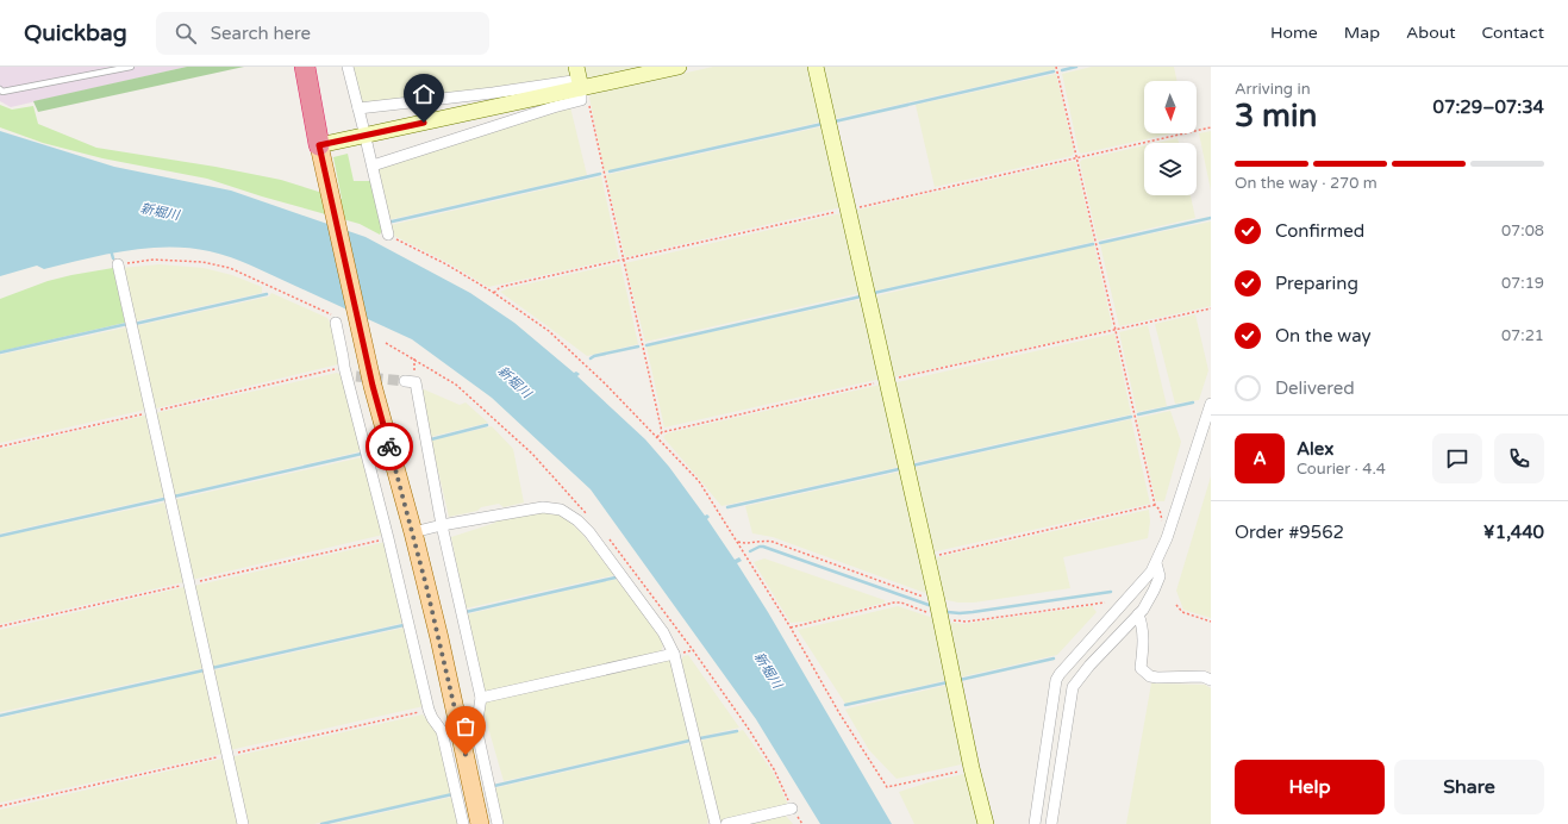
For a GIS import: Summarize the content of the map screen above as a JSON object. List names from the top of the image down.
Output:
{
  "water": ["新堀川"],
  "north": "bottom",
  "page": {
    "header": "Quickbag",
    "search": "Search here",
    "nav": [
      "Home",
      "Map",
      "About",
      "Contact"
    ],
    "heading": ["3 min", "Arriving in", "07:29–07:34"],
    "panel": [
      "Alex",
      "Courier · 4.4",
      "Order #9562",
      "¥1,440"
    ],
    "bar": "On the way · 270 m",
    "list": [
      ["Confirmed", "07:08"],
      ["Preparing", "07:19"],
      ["On the way", "07:21"],
      "Delivered"
    ],
    "round": "A",
    "buttons": ["Help", "Share"]
  }
}
